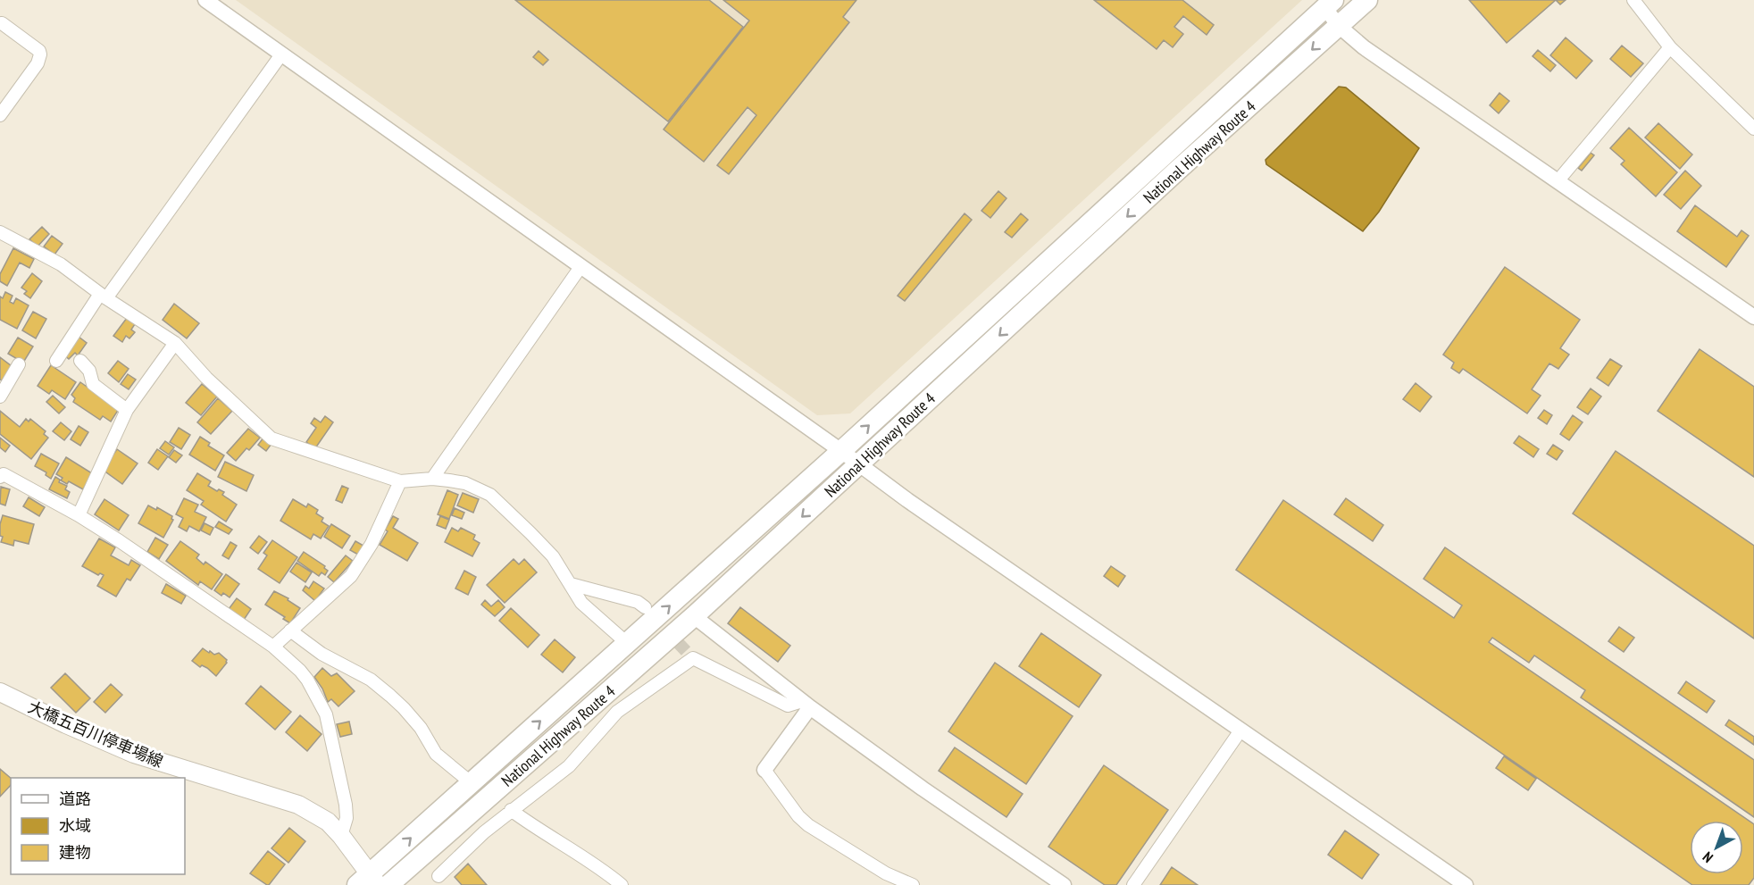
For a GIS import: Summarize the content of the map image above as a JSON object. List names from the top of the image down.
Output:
{
  "streets": {
    "highway": ["National Highway Route 4"],
    "main road": ["大橋五百川停車場線"]
  },
  "crossings": [
    ["National Highway Route 4", "大橋五百川停車場線"]
  ],
  "legend": ["道路", "水域", "建物"],
  "north": "bottom left"
}
